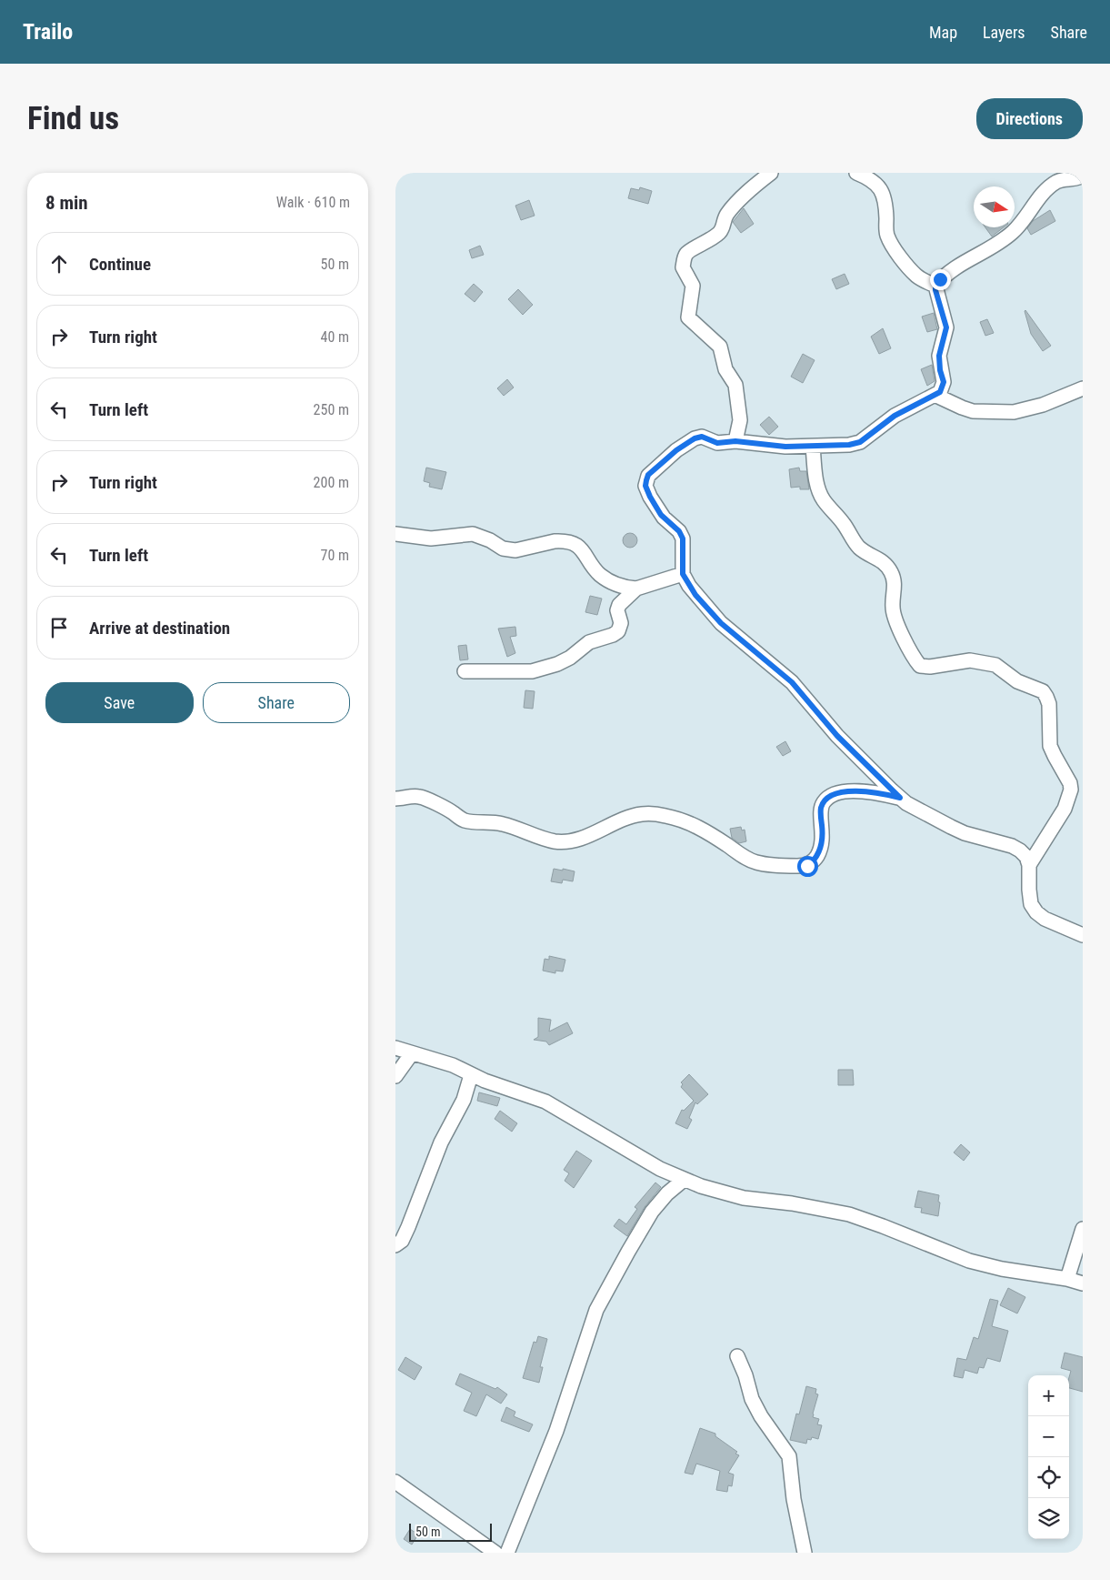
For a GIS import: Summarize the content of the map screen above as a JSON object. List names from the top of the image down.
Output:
{
  "scale_bar": "50 m",
  "north": "right",
  "page": {
    "header": "Trailo",
    "nav": ["Map", "Layers", "Share"],
    "buttons": [
      "Directions",
      ["Save", "Share"]
    ],
    "title": "Find us",
    "heading": ["8 min", "Walk · 610 m"],
    "list": [
      ["Continue", "50 m"],
      ["Turn right", "40 m"],
      ["Turn left", "250 m"],
      ["Turn right", "200 m"],
      ["Turn left", "70 m"],
      "Arrive at destination"
    ],
    "map_buttons": ["+", "−"],
    "scale": "50 m"
  }
}
